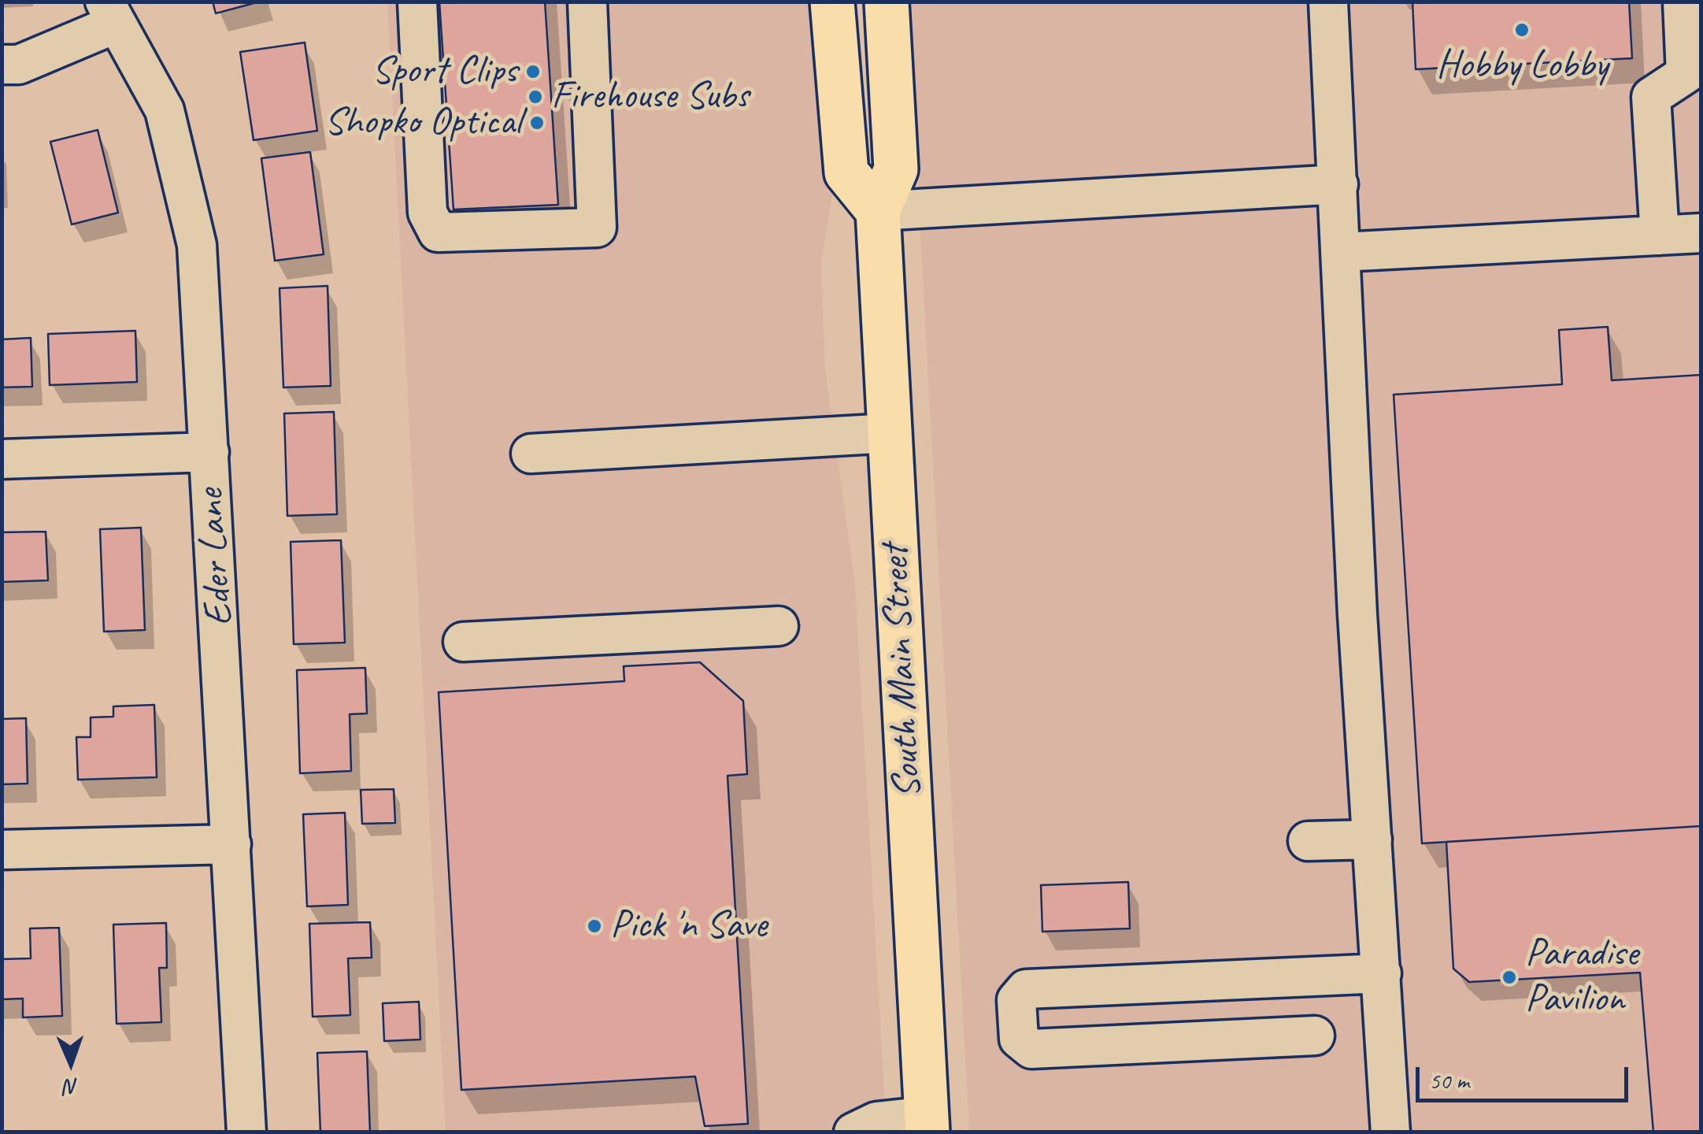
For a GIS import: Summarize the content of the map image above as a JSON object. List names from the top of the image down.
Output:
{
  "streets": {
    "main road": ["South Main Street"],
    "street": ["Eder Lane"]
  },
  "places": [
    "Hobby Lobby",
    "Sport Clips",
    "Firehouse Subs",
    "Shopko Optical",
    "Pick 'n Save",
    "Paradise Pavilion"
  ],
  "scale_bar": "50 m",
  "north": "bottom"
}
